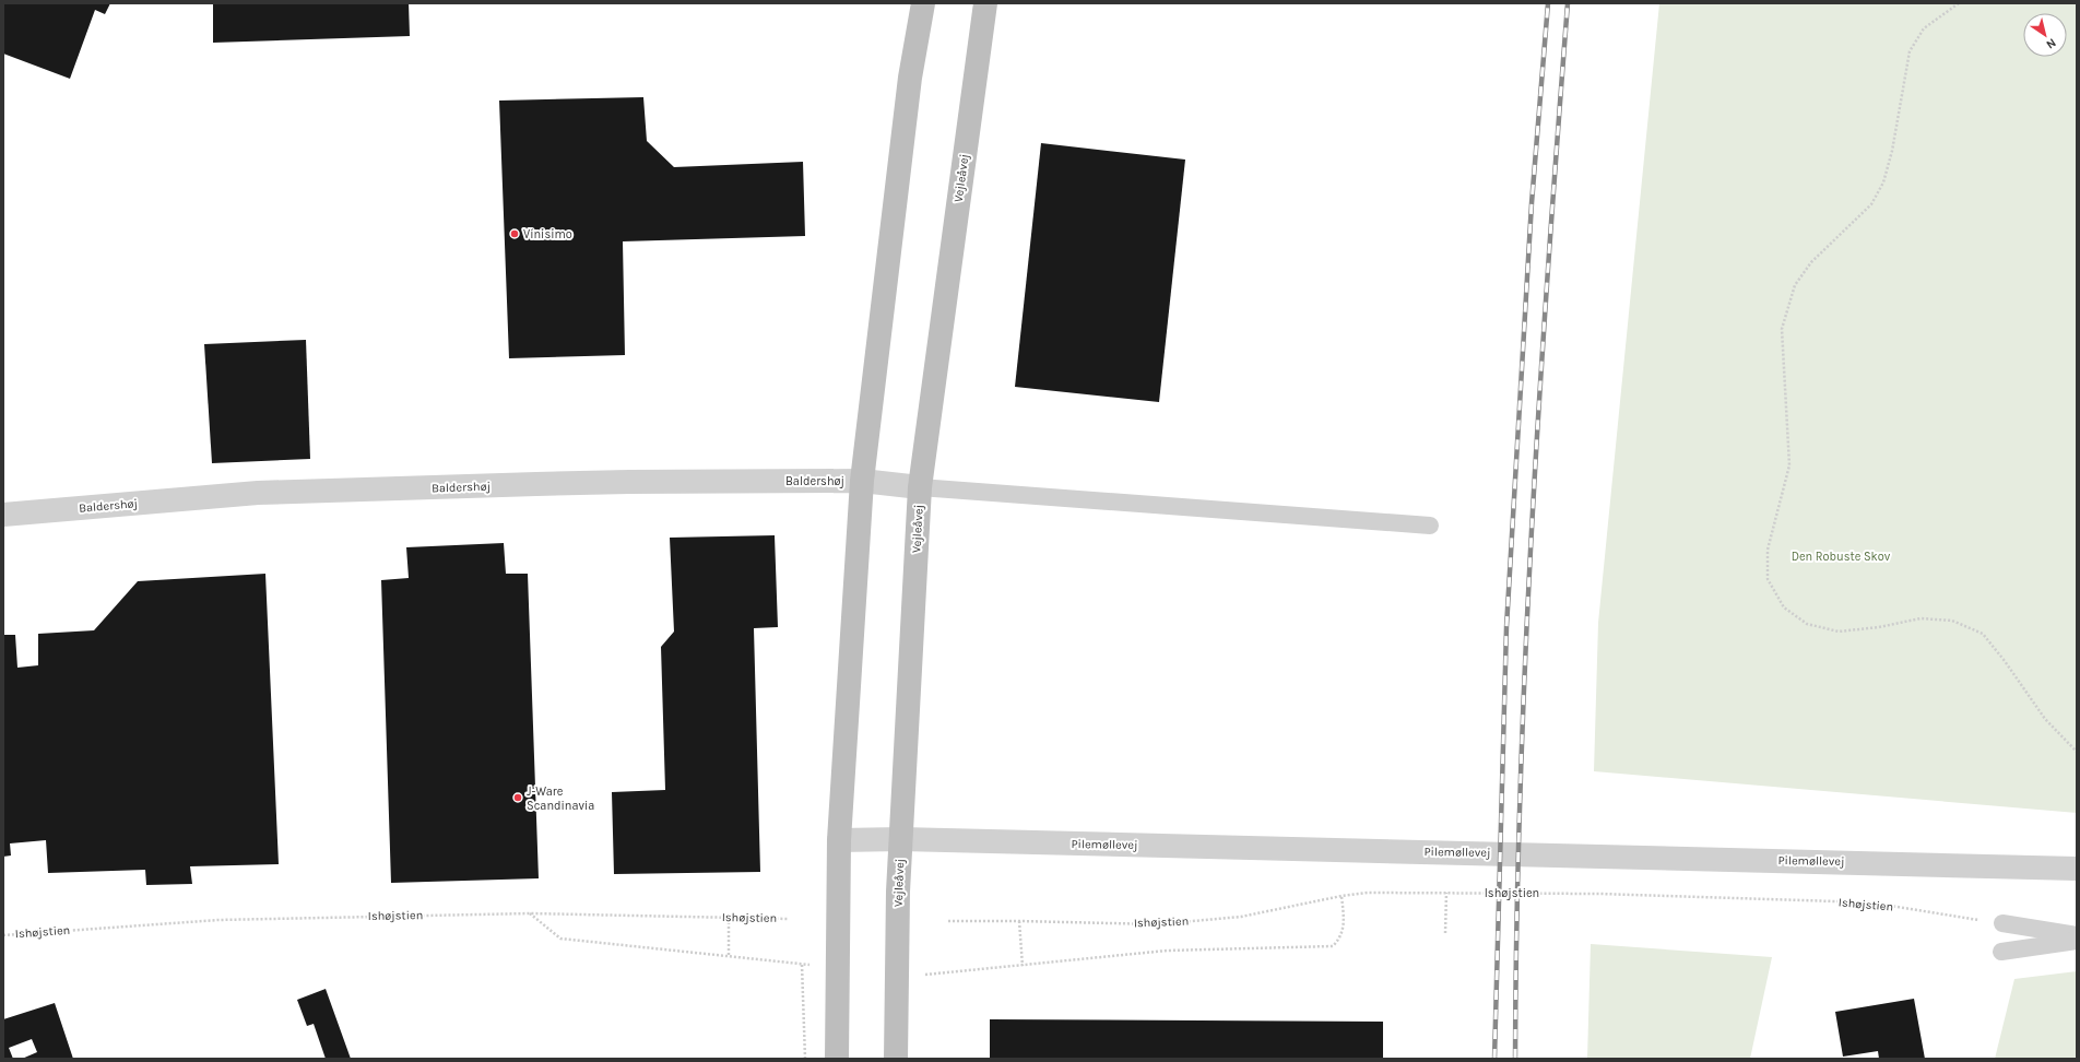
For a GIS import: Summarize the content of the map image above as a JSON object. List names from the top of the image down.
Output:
{
  "streets": {
    "street": ["Vejleåvej", "Baldershøj", "Pilemøllevej"],
    "path": ["Ishøjstien"]
  },
  "crossings": [
    ["Vejleåvej", "Baldershøj"],
    ["Vejleåvej", "Pilemøllevej"]
  ],
  "parks": ["Den Robuste Skov"],
  "places": ["Vinisimo", "J-Ware Scandinavia"],
  "north": "bottom right"
}
